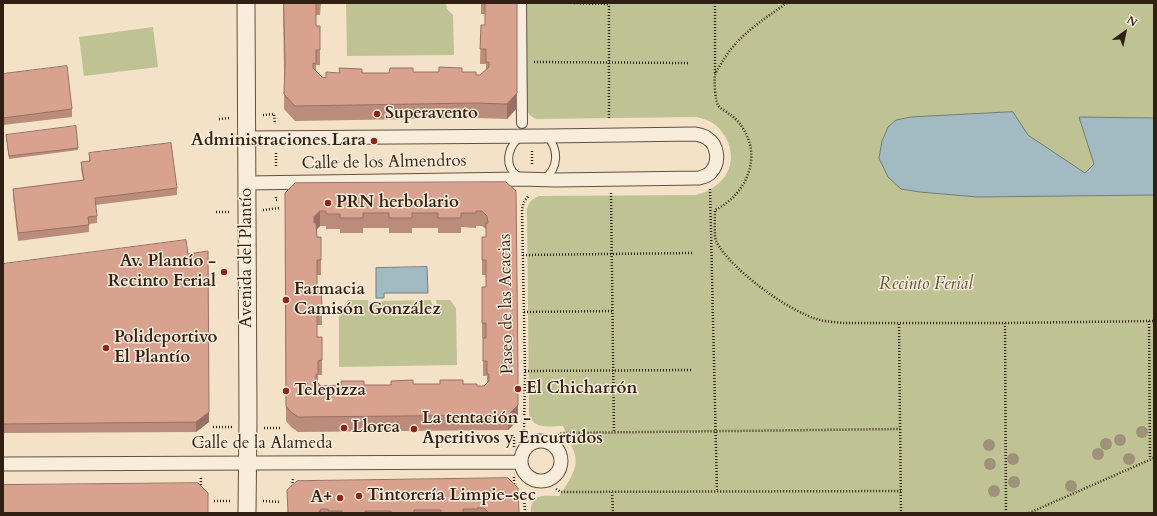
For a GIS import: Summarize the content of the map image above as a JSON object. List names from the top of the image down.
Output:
{
  "streets": {
    "street": ["Calle de los Almendros", "Avenida del Plantío", "Calle de la Alameda"],
    "path": ["Paseo de las Acacias"]
  },
  "crossings": [
    ["Calle de los Almendros", "Avenida del Plantío"],
    ["Calle de los Almendros", "Paseo de las Acacias"],
    ["Avenida del Plantío", "Calle de la Alameda"]
  ],
  "parks": ["Recinto Ferial"],
  "places": [
    "Superavento",
    "Administraciones Lara",
    "PRN herbolario",
    "Av. Plantío - Recinto Ferial",
    "Farmacia Camisón González",
    "Polideportivo El Plantío",
    "El Chicharrón",
    "Telepizza",
    "Llorca",
    "La tentación - Aperitivos y Encurtidos",
    "Tintorería Limpie-sec",
    "A+"
  ],
  "north": "top right"
}
